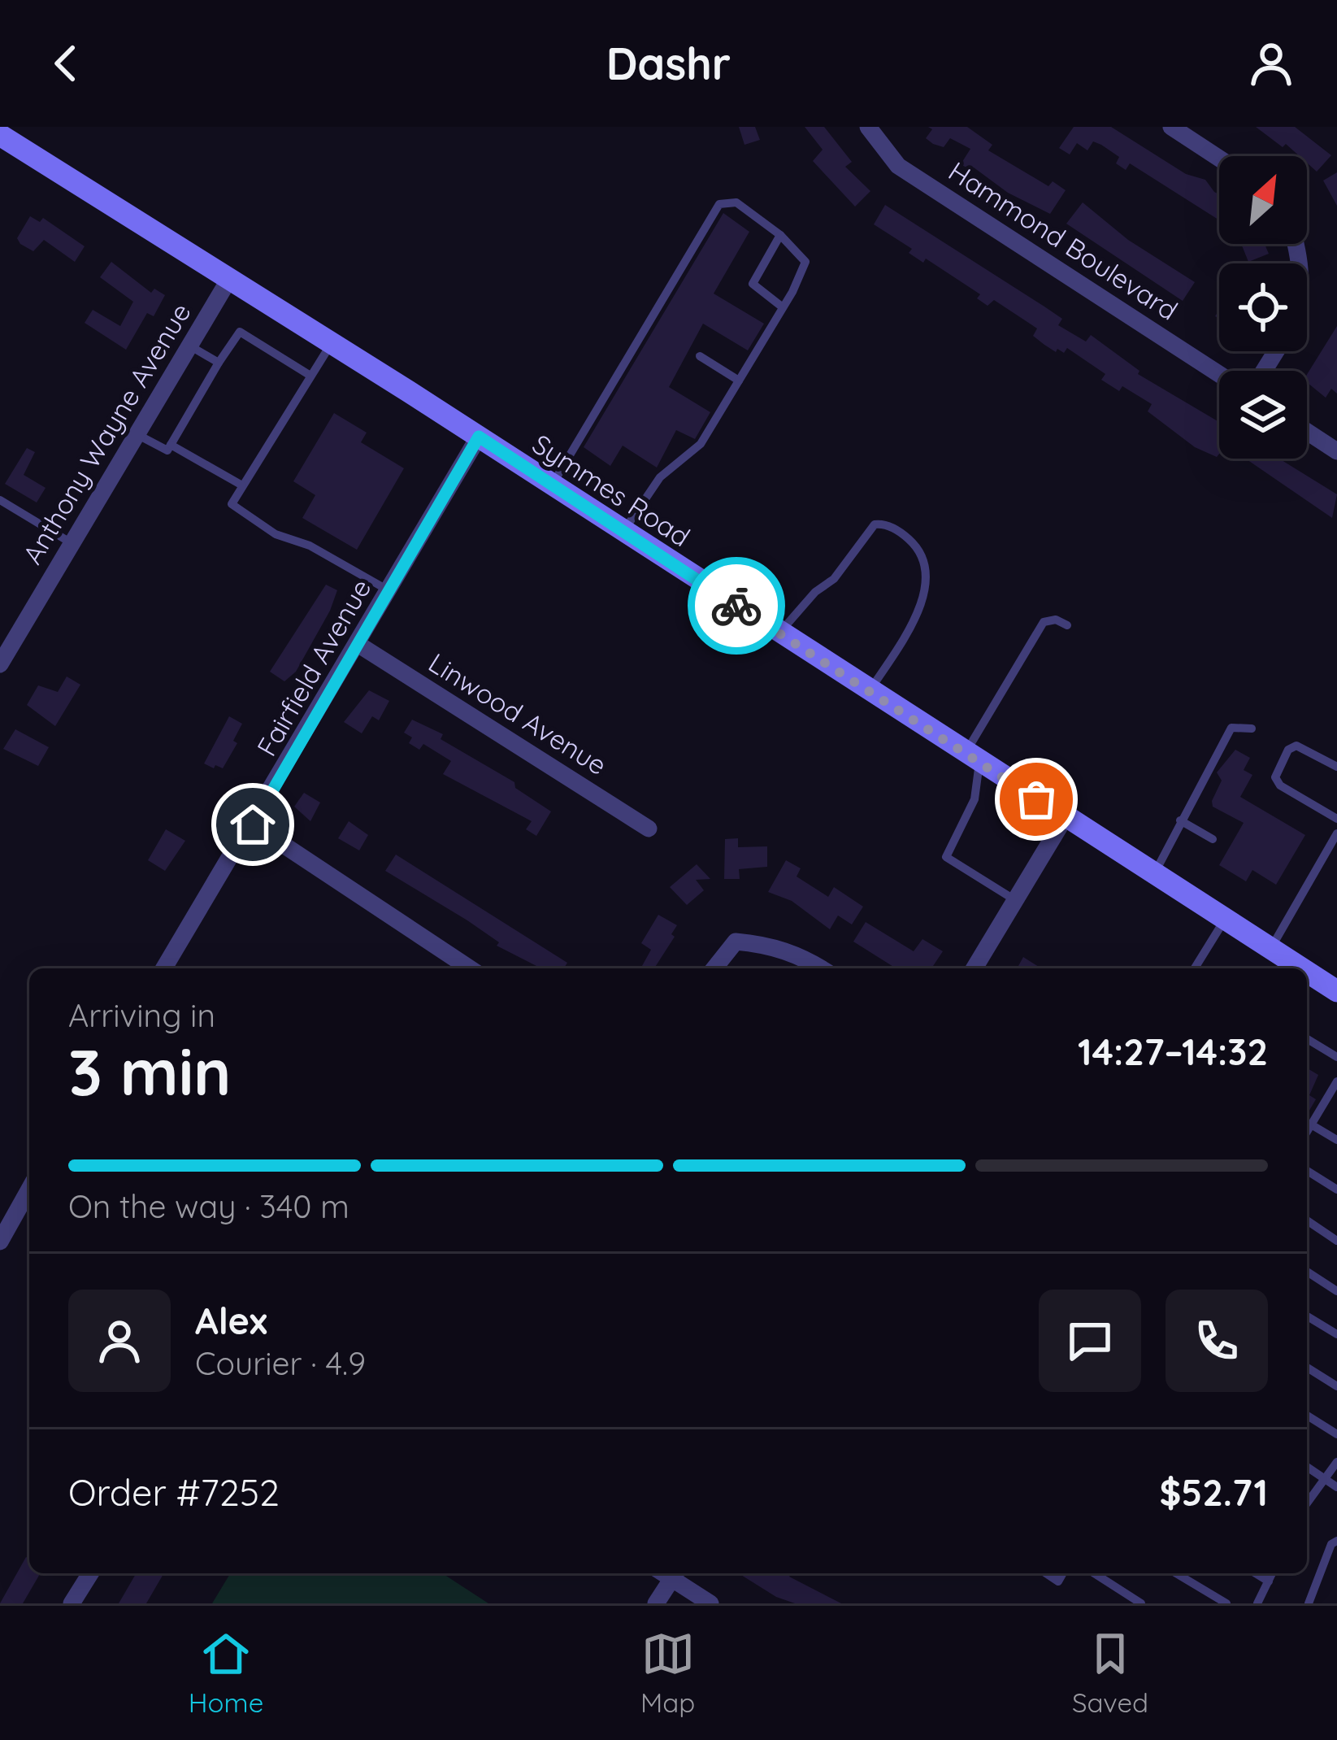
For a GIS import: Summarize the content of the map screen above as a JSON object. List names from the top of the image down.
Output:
{
  "streets": {
    "main road": ["Symmes Road"],
    "street": [
      "Hammond Boulevard",
      "Anthony Wayne Avenue",
      "Fairfield Avenue",
      "Linwood Avenue"
    ]
  },
  "crossings": [
    ["Anthony Wayne Avenue", "Symmes Road"],
    ["Symmes Road", "Fairfield Avenue"],
    ["Fairfield Avenue", "Linwood Avenue"]
  ],
  "north": "top right",
  "page": {
    "header": "Dashr",
    "heading": ["3 min", "Arriving in", "14:27–14:32"],
    "panel": [
      "Alex",
      "Courier · 4.9",
      "Order #7252",
      "$52.71"
    ],
    "bar": "On the way · 340 m",
    "tabs": ["Home", "Map", "Saved"]
  }
}
